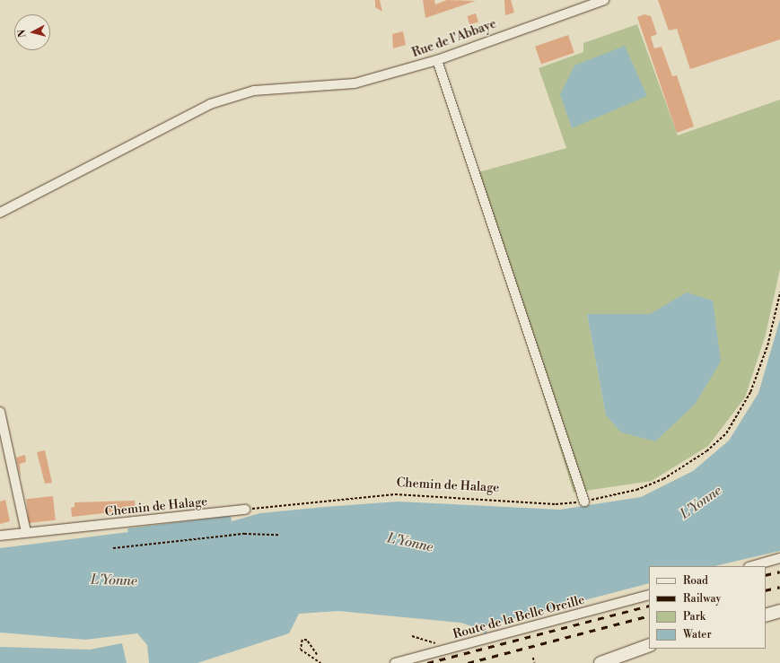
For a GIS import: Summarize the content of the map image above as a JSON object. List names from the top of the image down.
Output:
{
  "streets": {
    "street": ["Rue de l'Abbaye", "Chemin de Halage", "Route de la Belle Oreille"]
  },
  "water": ["L'Yonne"],
  "legend": [
    "Road",
    "Railway",
    "Park",
    "Water"
  ],
  "north": "left"
}
